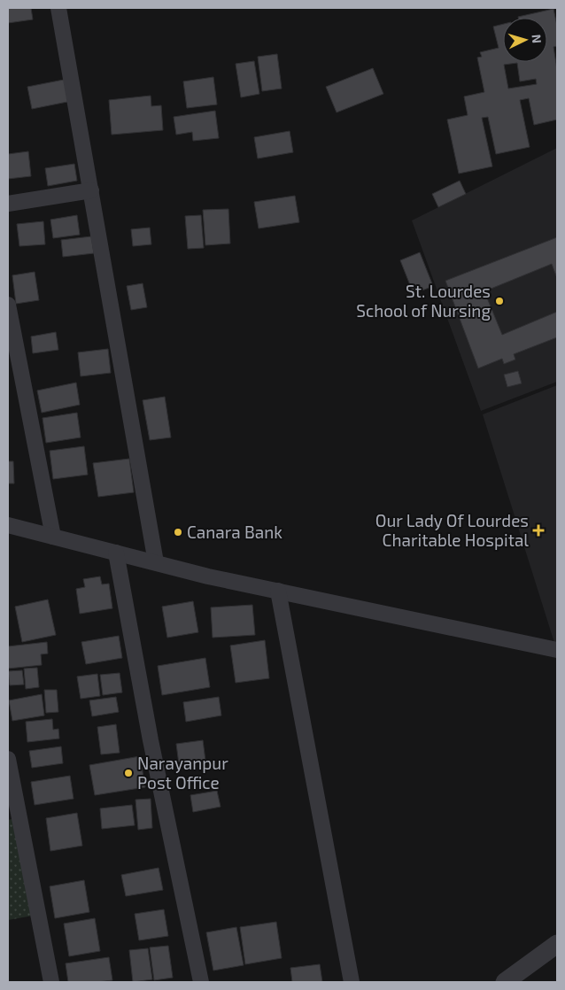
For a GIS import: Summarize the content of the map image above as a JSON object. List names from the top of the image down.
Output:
{
  "places": {
    "other": ["St. Lourdes School of Nursing", "Canara Bank", "Narayanpur Post Office"],
    "health": ["Our Lady Of Lourdes Charitable Hospital"]
  },
  "north": "right"
}
